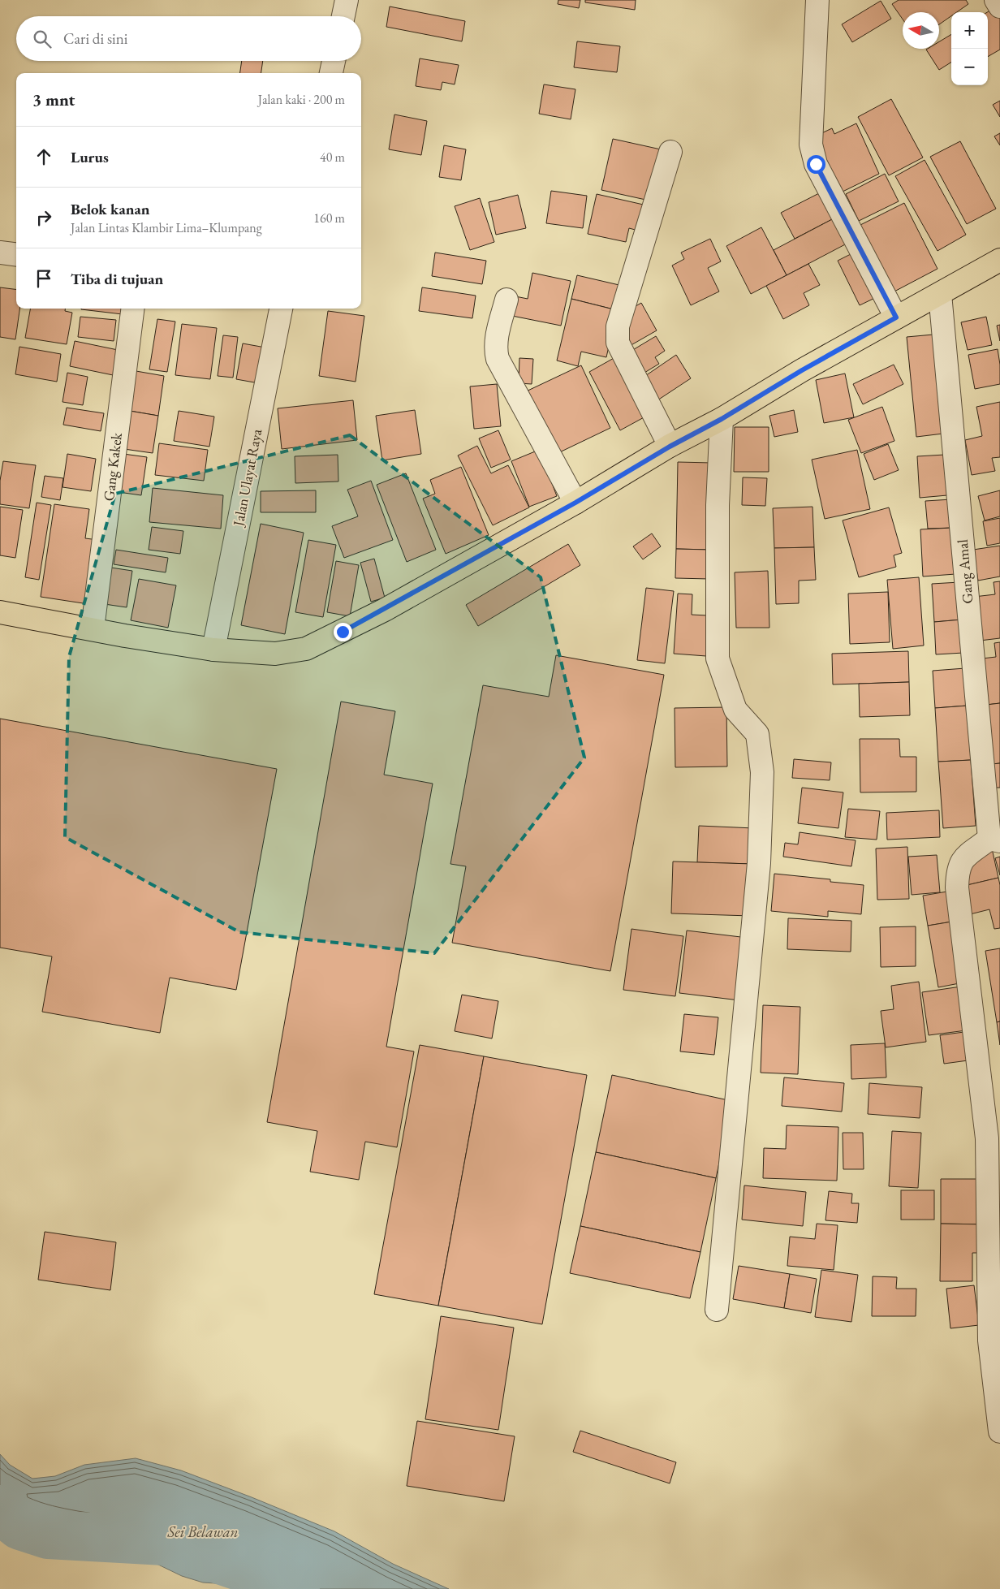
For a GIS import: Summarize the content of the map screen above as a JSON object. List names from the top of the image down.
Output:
{
  "streets": {
    "street": ["Gang Kakek", "Jalan Ulayat Raya", "Gang Amal"]
  },
  "water": ["Sei Belawan"],
  "north": "left",
  "page": {
    "map_buttons": ["+", "−"],
    "search": "Cari di sini",
    "heading": ["3 mnt", "Jalan kaki · 200 m"],
    "list": [
      ["Lurus", "40 m"],
      ["Belok kanan", "Jalan Lintas Klambir Lima–Klumpang", "160 m"],
      "Tiba di tujuan"
    ]
  }
}
